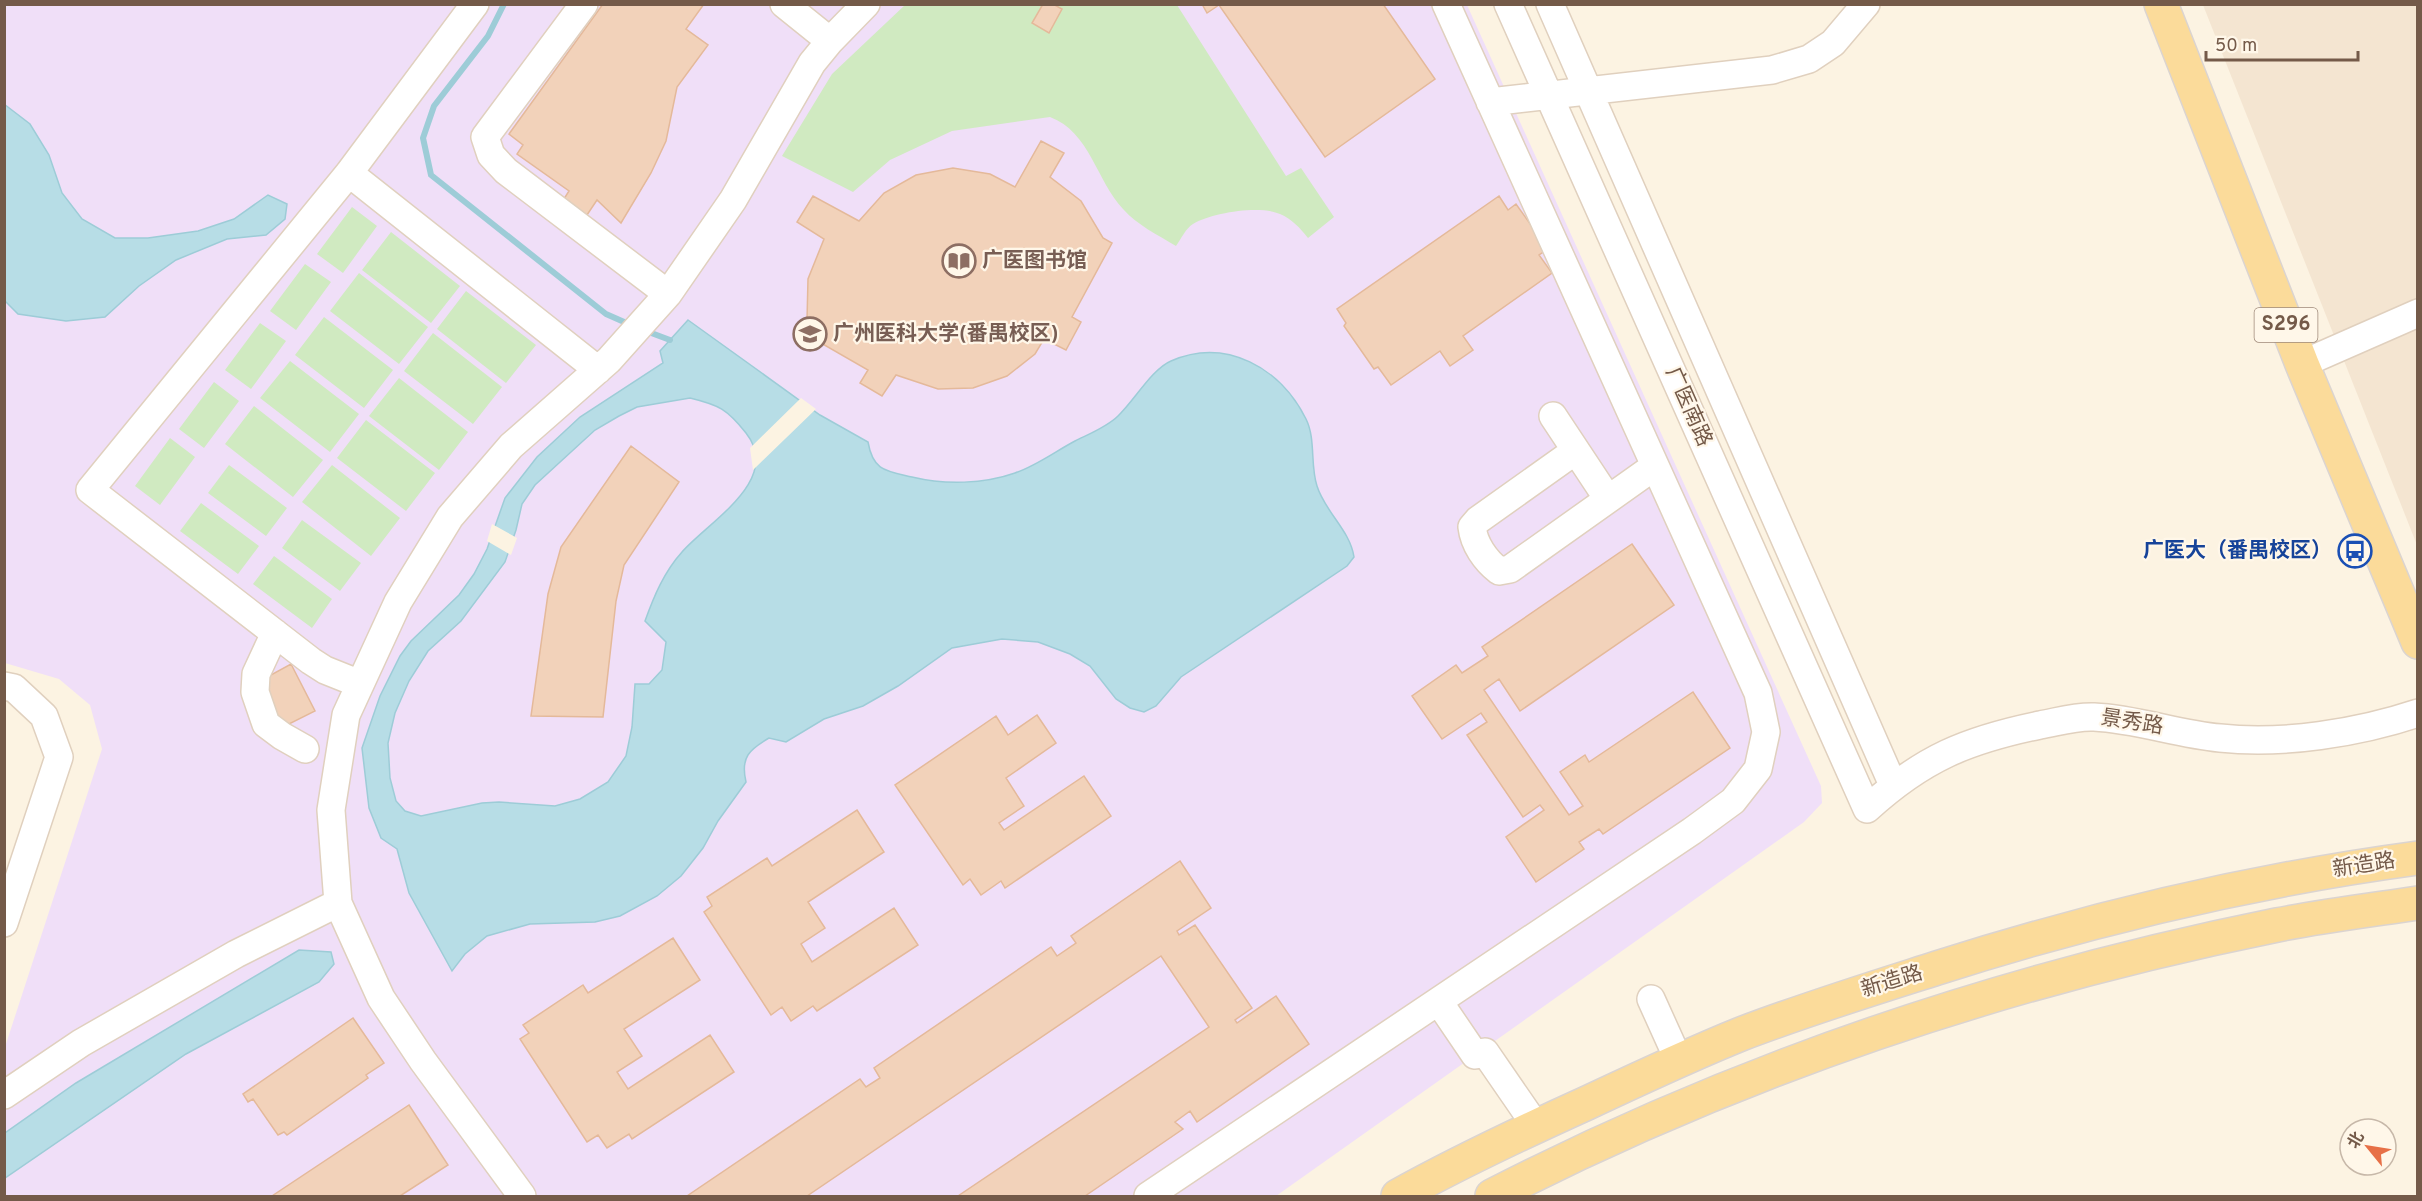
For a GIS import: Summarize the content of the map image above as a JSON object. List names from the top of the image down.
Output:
{
  "streets": {
    "main road": ["S296", "新造路"],
    "street": ["广医南路", "景秀路"]
  },
  "crossings": [
    ["广医南路", "景秀路"]
  ],
  "places": {
    "library": ["广医图书馆"],
    "school or university": ["广州医科大学(番禺校区)"],
    "bus stop": ["广医大（番禺校区）"]
  },
  "scale_bar": "50 m",
  "north": "top left"
}
